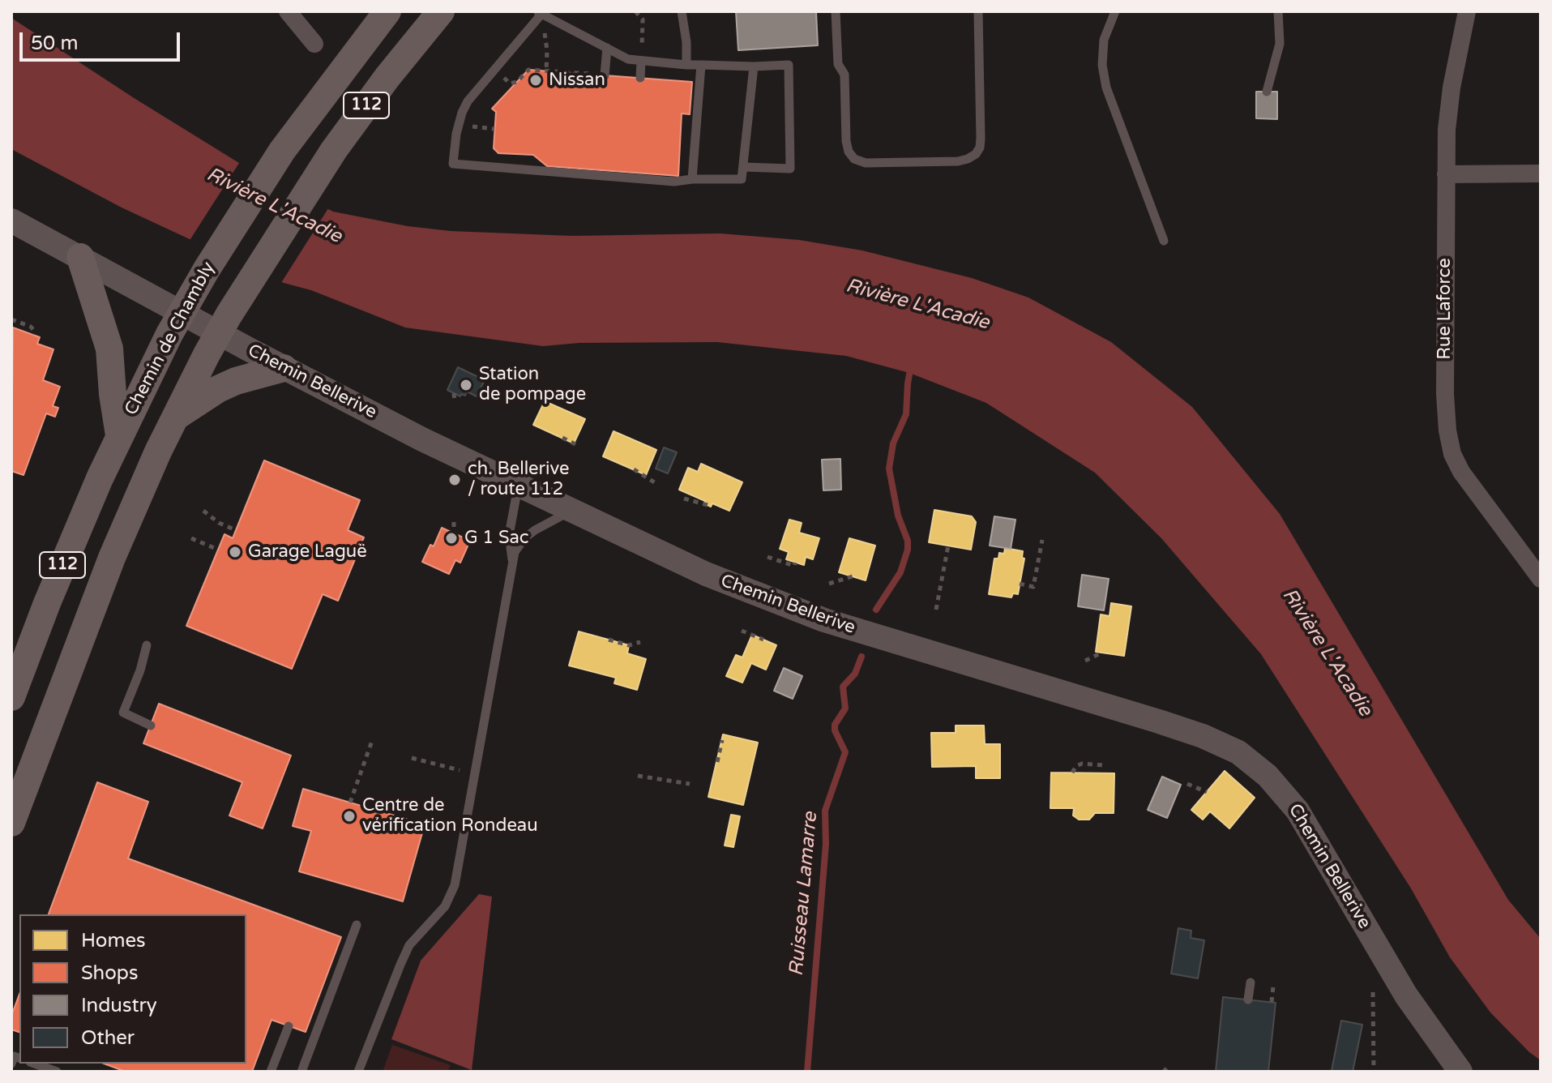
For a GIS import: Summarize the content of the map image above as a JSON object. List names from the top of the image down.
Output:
{
  "streets": {
    "main road": ["112", "Chemin de Chambly"],
    "street": ["Rue Laforce", "Chemin Bellerive"]
  },
  "crossings": [
    ["112", "Chemin Bellerive"],
    ["Chemin de Chambly", "Chemin Bellerive"]
  ],
  "water": ["Rivière L'Acadie", "Ruisseau Lamarre"],
  "places": [
    "Nissan",
    "Station de pompage",
    "ch. Bellerive / route 112",
    "G 1 Sac",
    "Garage Laguë",
    "Centre de vérification Rondeau"
  ],
  "legend": [
    "Homes",
    "Shops",
    "Industry",
    "Other"
  ],
  "scale_bar": "50 m"
}
